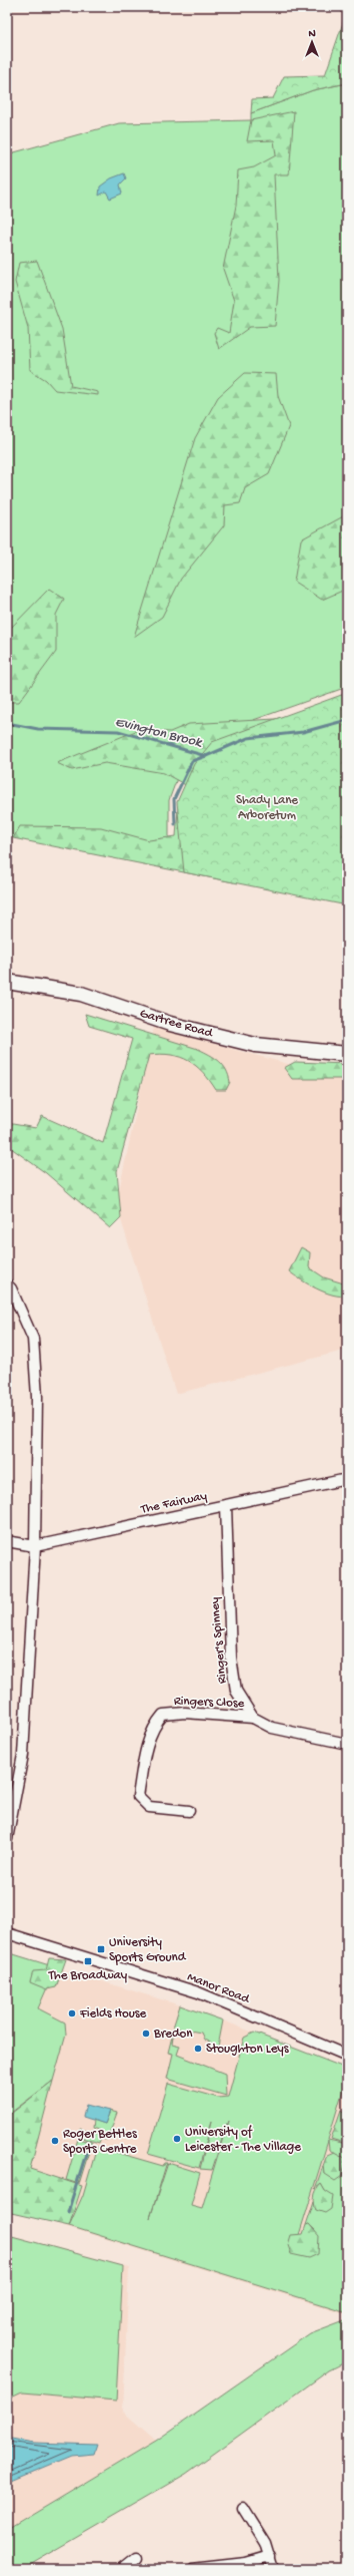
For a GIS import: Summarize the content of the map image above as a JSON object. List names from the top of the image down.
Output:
{
  "streets": {
    "main road": ["Gartree Road"],
    "street": [
      "The Fairway",
      "Ringer's Spinney",
      "Ringers Close",
      "Manor Road"
    ]
  },
  "crossings": [
    ["The Fairway", "Ringer's Spinney"],
    ["Ringer's Spinney", "Ringers Close"]
  ],
  "water": ["Evington Brook"],
  "parks": ["Shady Lane Arboretum"],
  "places": {
    "transit": ["University Sports Ground", "The Broadway"],
    "other": [
      "Fields House",
      "Bredon",
      "Stoughton Leys",
      "University of Leicester - The Village",
      "Roger Bettles Sports Centre"
    ]
  },
  "north": "top"
}
